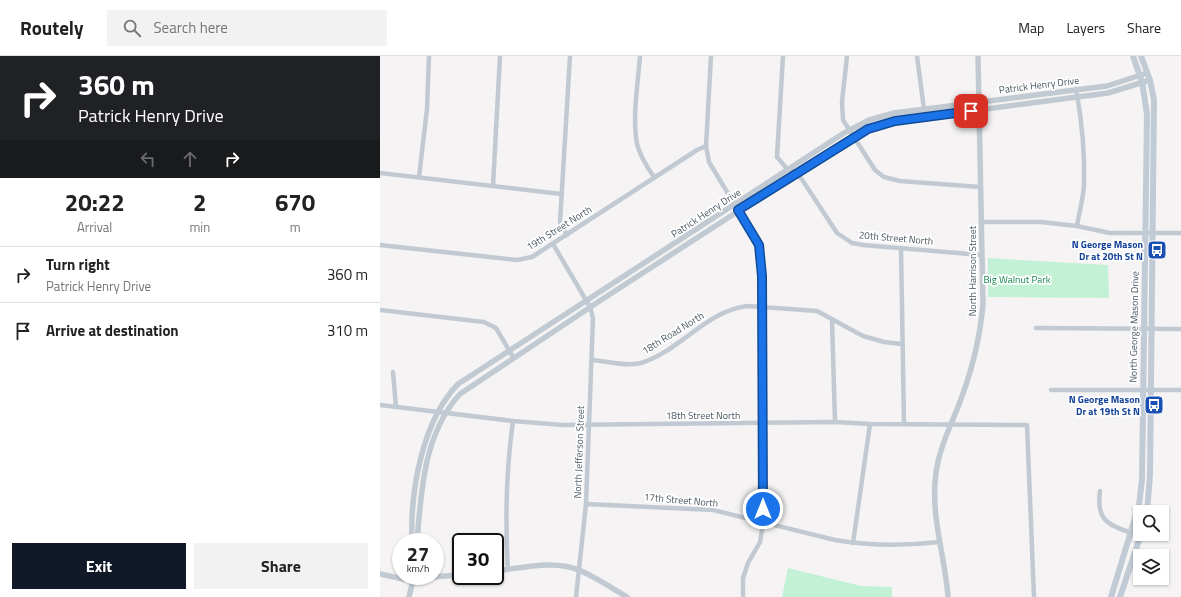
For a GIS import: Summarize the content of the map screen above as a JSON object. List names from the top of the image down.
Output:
{
  "streets": {
    "main road": ["North George Mason Drive"],
    "street": [
      "Patrick Henry Drive",
      "19th Street North",
      "20th Street North",
      "North Harrison Street",
      "18th Road North",
      "18th Street North",
      "North Jefferson Street",
      "17th Street North"
    ]
  },
  "crossings": [
    ["Patrick Henry Drive", "20th Street North"],
    ["Patrick Henry Drive", "North Harrison Street"],
    ["Patrick Henry Drive", "North George Mason Drive"],
    ["Patrick Henry Drive", "18th Street North"],
    ["Patrick Henry Drive", "North Jefferson Street"],
    ["20th Street North", "North Harrison Street"],
    ["North Harrison Street", "18th Street North"],
    ["North Harrison Street", "17th Street North"],
    ["18th Road North", "North Jefferson Street"],
    ["18th Street North", "North Jefferson Street"],
    ["North Jefferson Street", "17th Street North"]
  ],
  "parks": ["Big Walnut Park"],
  "places": {
    "bus stop": ["N George Mason Dr at 20th St N", "N George Mason Dr at 19th St N"]
  },
  "page": {
    "header": "Routely",
    "search": "Search here",
    "nav": ["Map", "Layers", "Share"],
    "turn": ["360 m", "Patrick Henry Drive"],
    "eta": [
      "20:22",
      "Arrival",
      "2",
      "min",
      "670",
      "m"
    ],
    "list": [
      {
        "name": "Turn right",
        "note": "Patrick Henry Drive",
        "value": "360 m"
      },
      {
        "name": "Arrive at destination",
        "value": "310 m"
      }
    ],
    "speed": "27 km/h",
    "limit": "30",
    "buttons": ["Exit", "Share"]
  }
}
